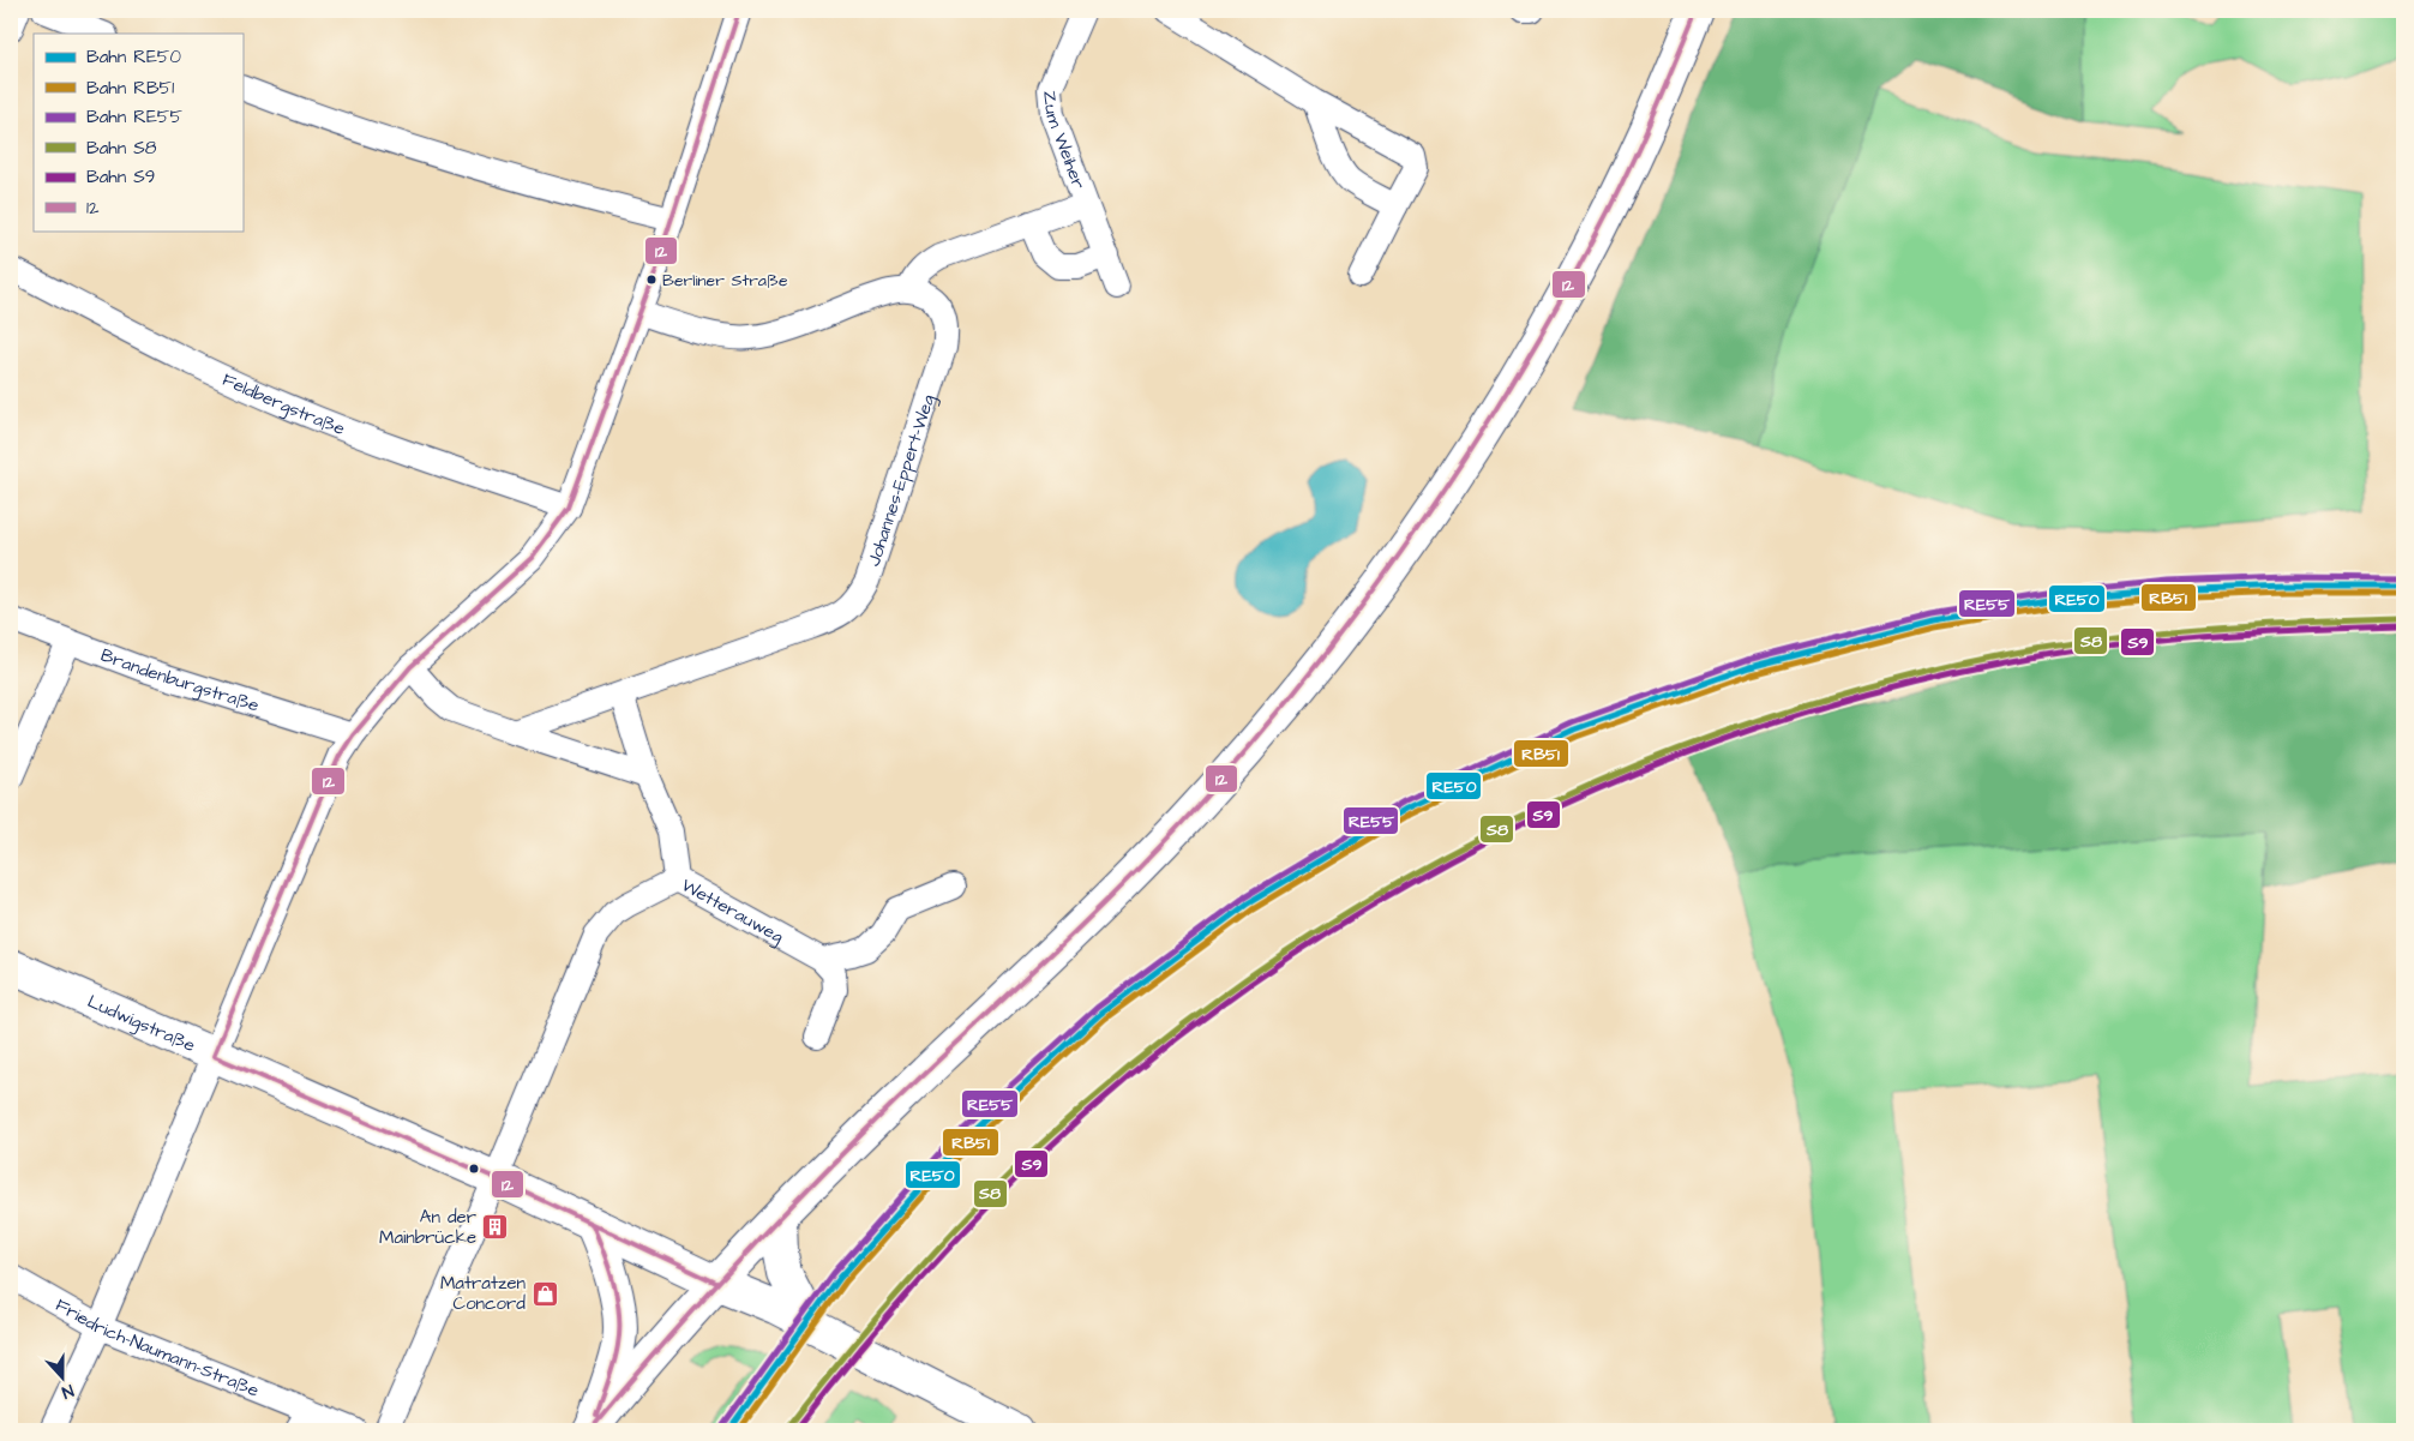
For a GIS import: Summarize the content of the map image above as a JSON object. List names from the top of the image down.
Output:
{
  "streets": {
    "main road": ["Ludwigstraße"],
    "street": [
      "Zum Weiher",
      "Feldbergstraße",
      "Johannes-Eppert-Weg",
      "Brandenburgstraße",
      "Wetterauweg",
      "Friedrich-Naumann-Straße"
    ]
  },
  "crossings": [
    ["Zum Weiher", "Johannes-Eppert-Weg"],
    ["Johannes-Eppert-Weg", "Wetterauweg"]
  ],
  "places": {
    "other": ["Berliner Straße"],
    "building": ["An der Mainbrücke"],
    "shop": ["Matratzen Concord"]
  },
  "lines": [
    "transit line 12",
    "rail line RE55",
    "rail line RE50",
    "rail line RB51",
    "rail line S8",
    "rail line S9"
  ],
  "legend": [
    "Bahn RE50",
    "Bahn RB51",
    "Bahn RE55",
    "Bahn S8",
    "Bahn S9",
    "12"
  ],
  "north": "bottom"
}
